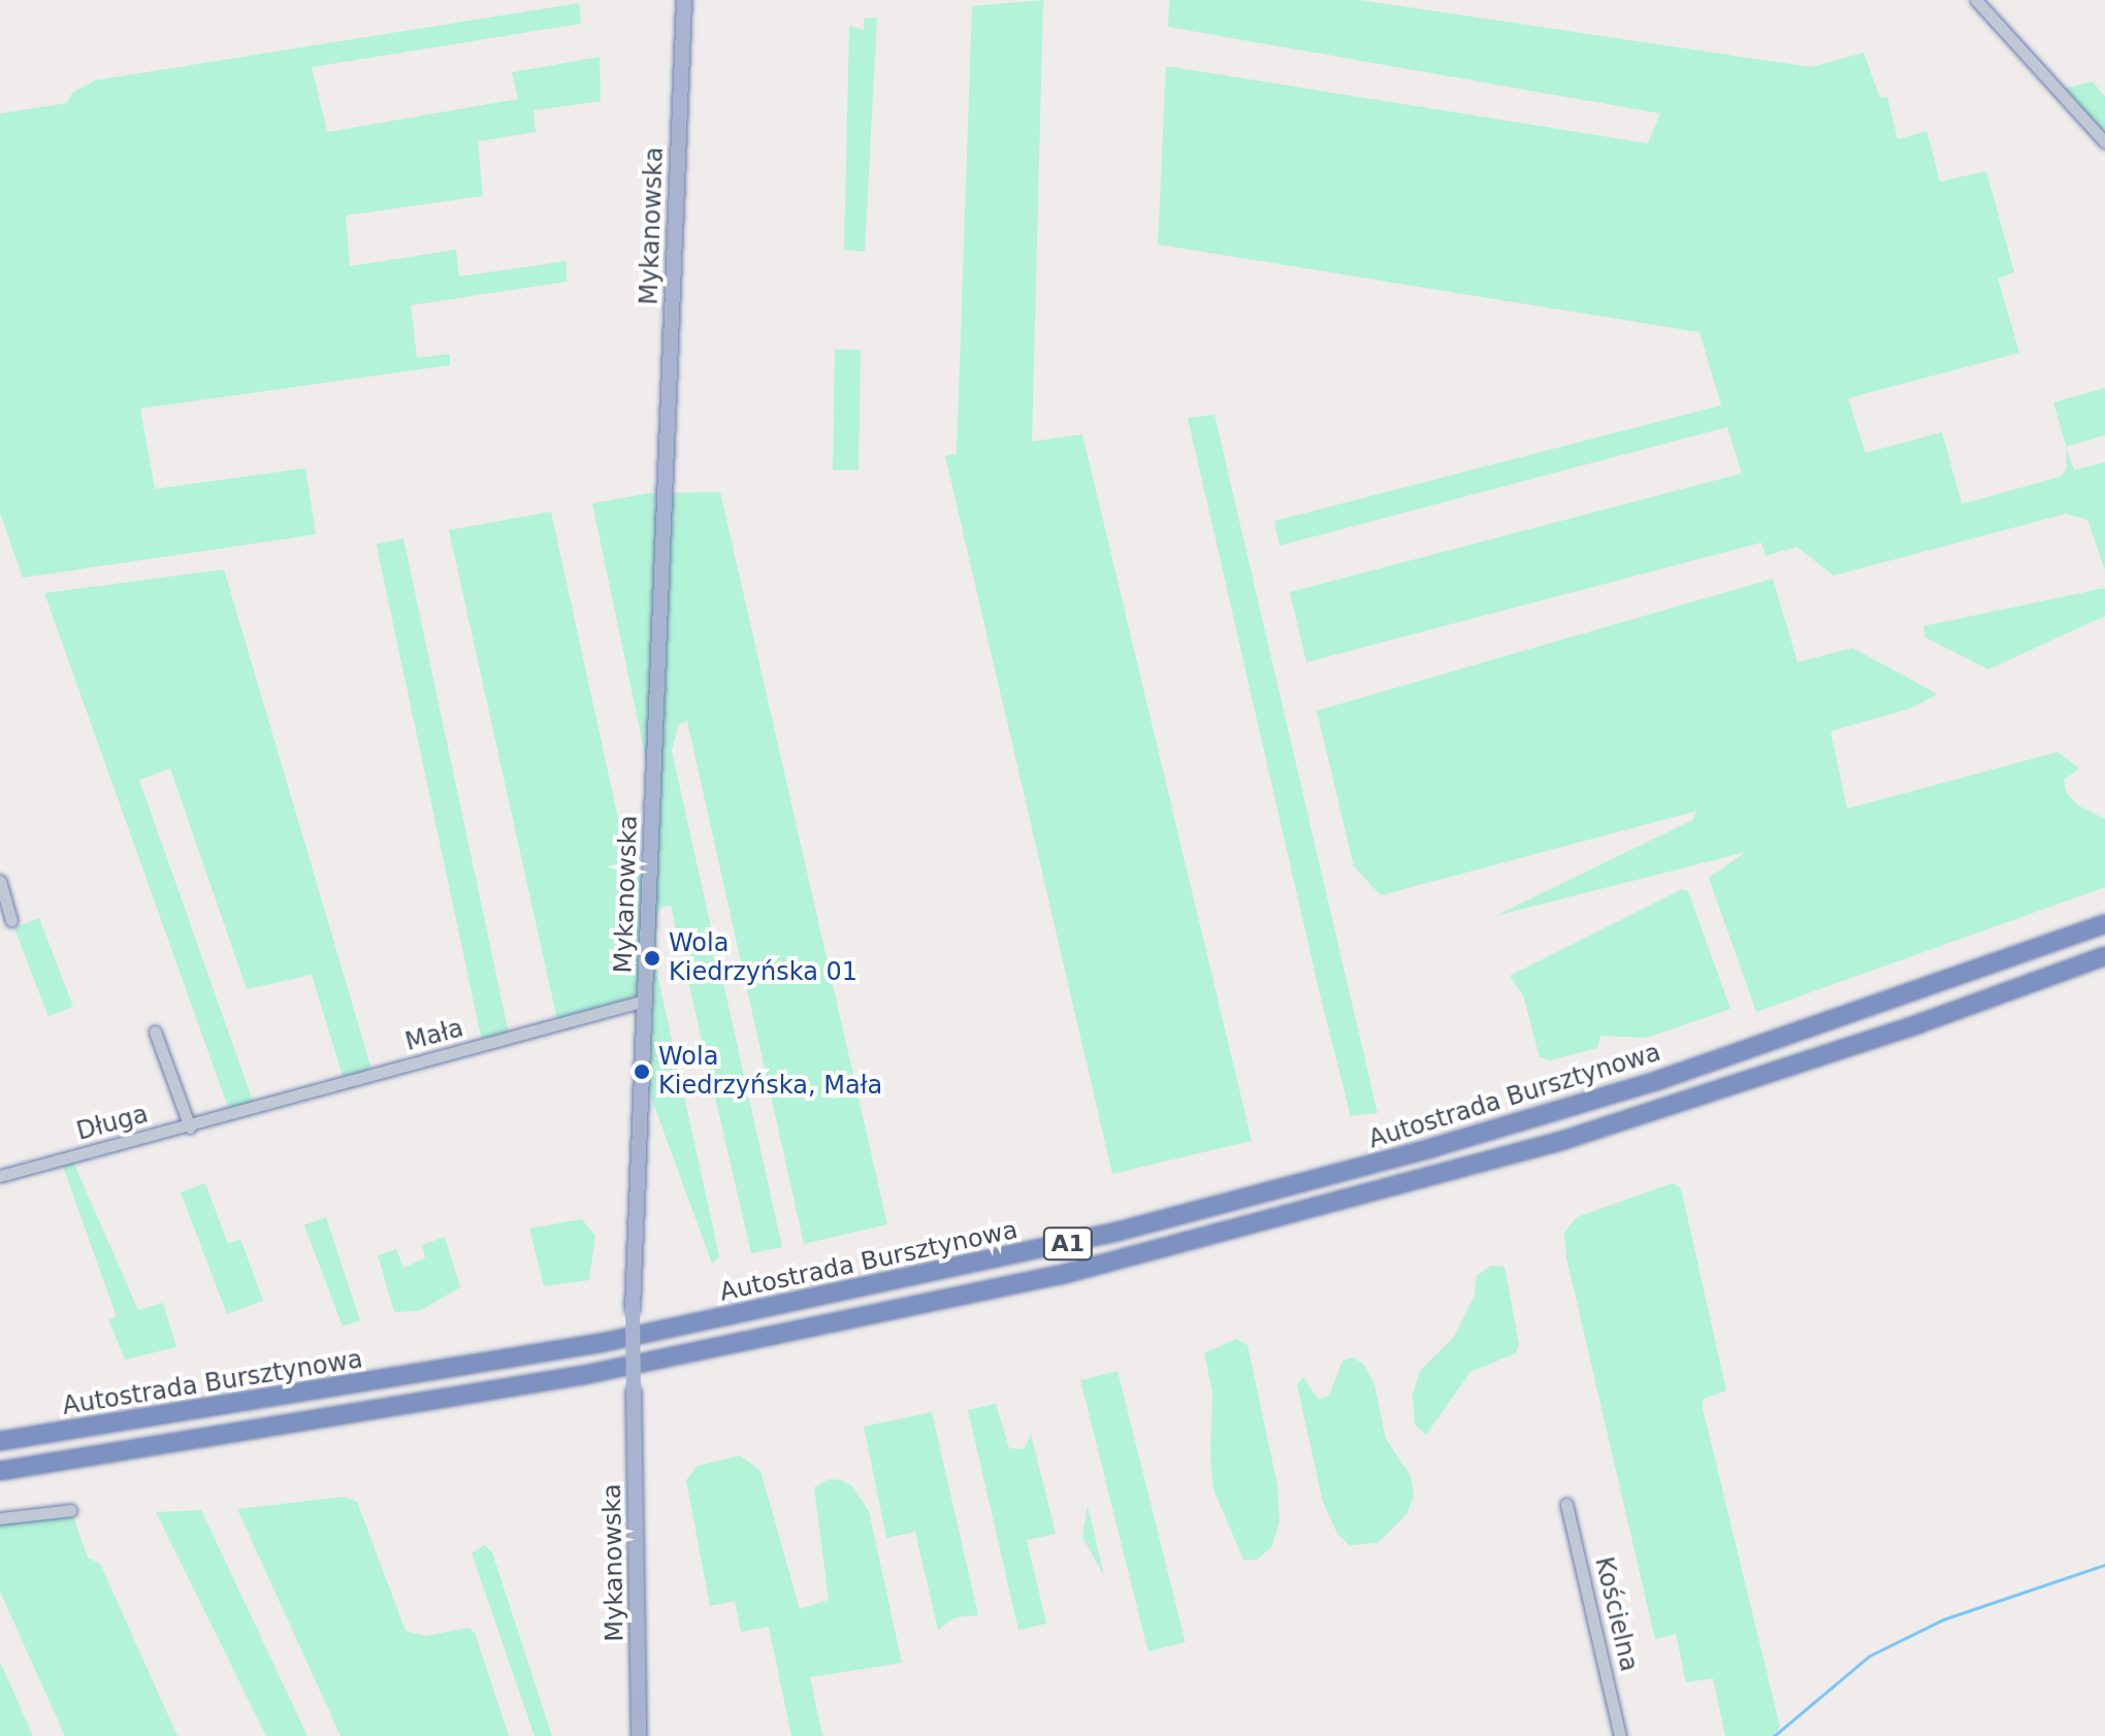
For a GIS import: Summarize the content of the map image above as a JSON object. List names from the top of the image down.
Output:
{
  "streets": {
    "highway": ["Autostrada Bursztynowa", "A1"],
    "main road": ["Mykanowska"],
    "street": ["Mała", "Długa", "Kościelna"]
  },
  "crossings": [
    ["Mykanowska", "Mała"],
    ["Mała", "Długa"]
  ],
  "places": ["Wola Kiedrzyńska 01", "Wola Kiedrzyńska, Mała"]
}
